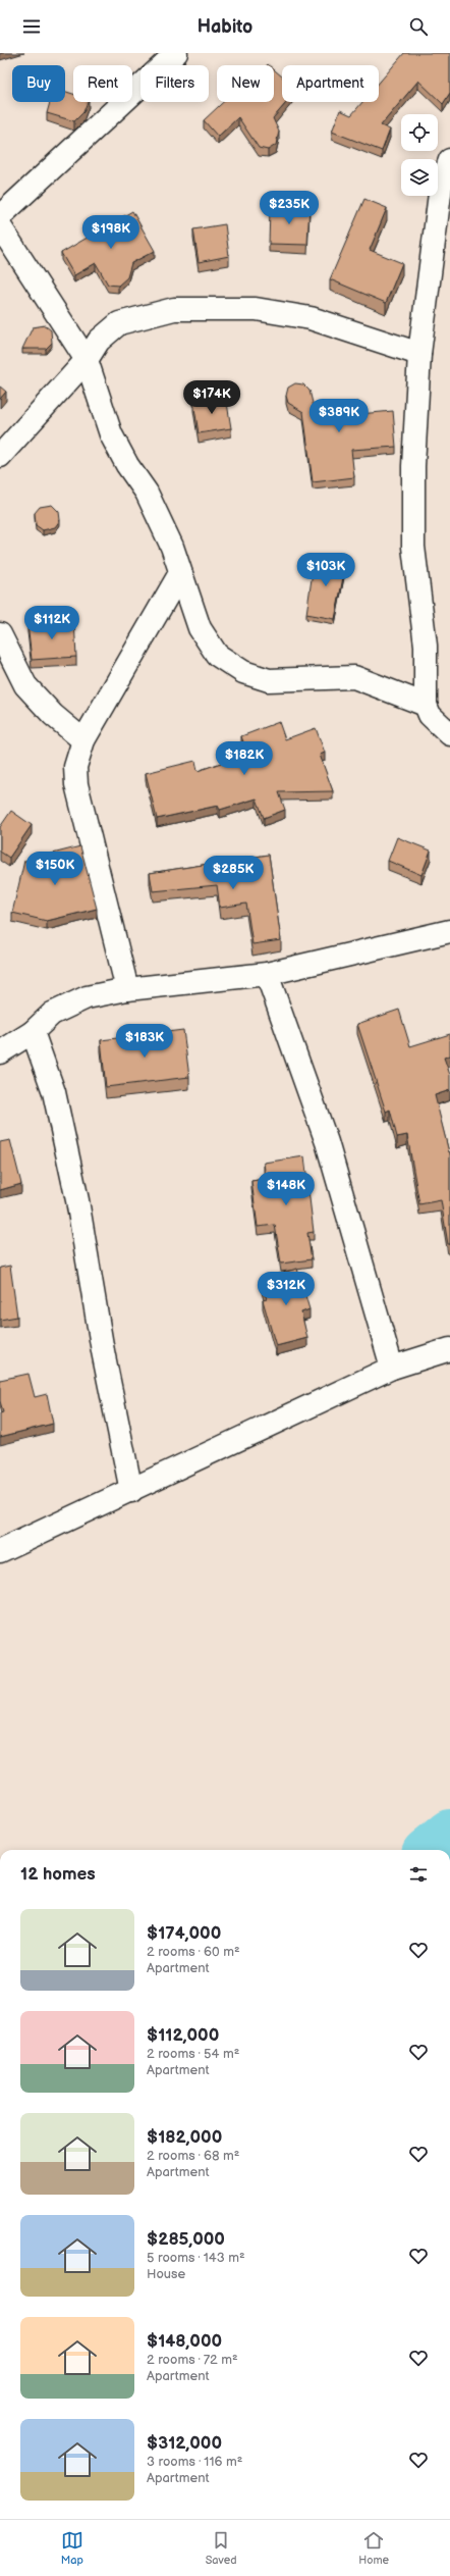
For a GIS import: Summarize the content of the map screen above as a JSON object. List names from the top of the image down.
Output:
{
  "page": {
    "header": "Habito",
    "chip": [
      "Buy",
      "Rent",
      "Filters",
      "New",
      "Apartment"
    ],
    "price": [
      "$235K",
      "$198K",
      "$174K",
      "$389K",
      "$103K",
      "$112K",
      "$182K",
      "$150K",
      "$285K",
      "$183K",
      "$148K",
      "$312K"
    ],
    "heading": "12 homes",
    "list": [
      {
        "name": "$174,000",
        "note": "2 rooms · 60 m² · Apartment"
      },
      {
        "name": "$112,000",
        "note": "2 rooms · 54 m² · Apartment"
      },
      {
        "name": "$182,000",
        "note": "2 rooms · 68 m² · Apartment"
      },
      {
        "name": "$285,000",
        "note": "5 rooms · 143 m² · House"
      },
      {
        "name": "$148,000",
        "note": "2 rooms · 72 m² · Apartment"
      },
      {
        "name": "$312,000",
        "note": "3 rooms · 116 m² · Apartment"
      }
    ],
    "tabs": ["Map", "Saved", "Home"]
  }
}
